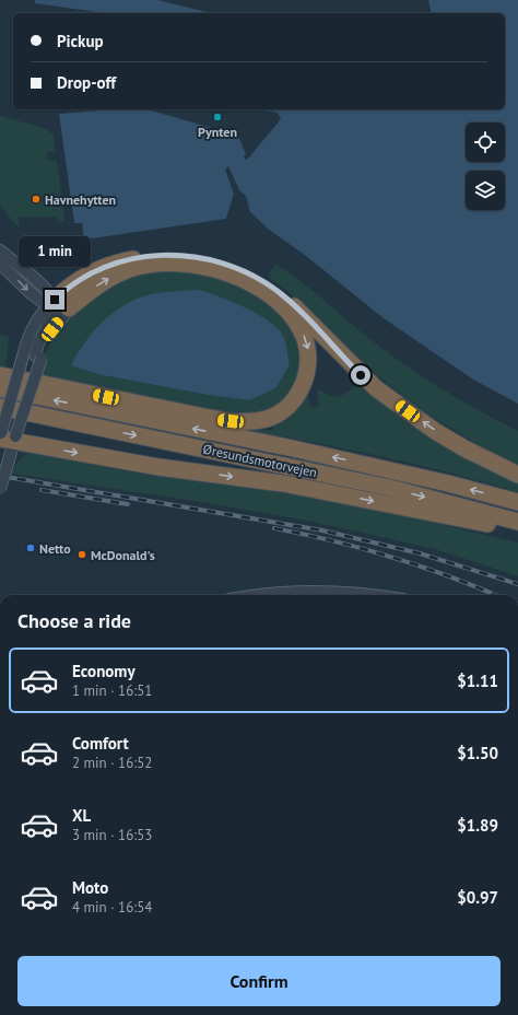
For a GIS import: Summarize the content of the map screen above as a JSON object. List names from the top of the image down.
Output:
{
  "streets": {
    "highway": ["Øresundsmotorvejen"]
  },
  "places": [
    "Pynten",
    "Havnehytten",
    "Netto",
    "McDonald's"
  ],
  "page": {
    "banner": ["Pickup", "Drop-off"],
    "bubble": "1 min",
    "heading": "Choose a ride",
    "list": [
      {
        "name": "Economy",
        "note": "1 min · 16:51",
        "value": "$1.11"
      },
      {
        "name": "Comfort",
        "note": "2 min · 16:52",
        "value": "$1.50"
      },
      {
        "name": "XL",
        "note": "3 min · 16:53",
        "value": "$1.89"
      },
      {
        "name": "Moto",
        "note": "4 min · 16:54",
        "value": "$0.97"
      }
    ],
    "buttons": "Confirm"
  }
}
